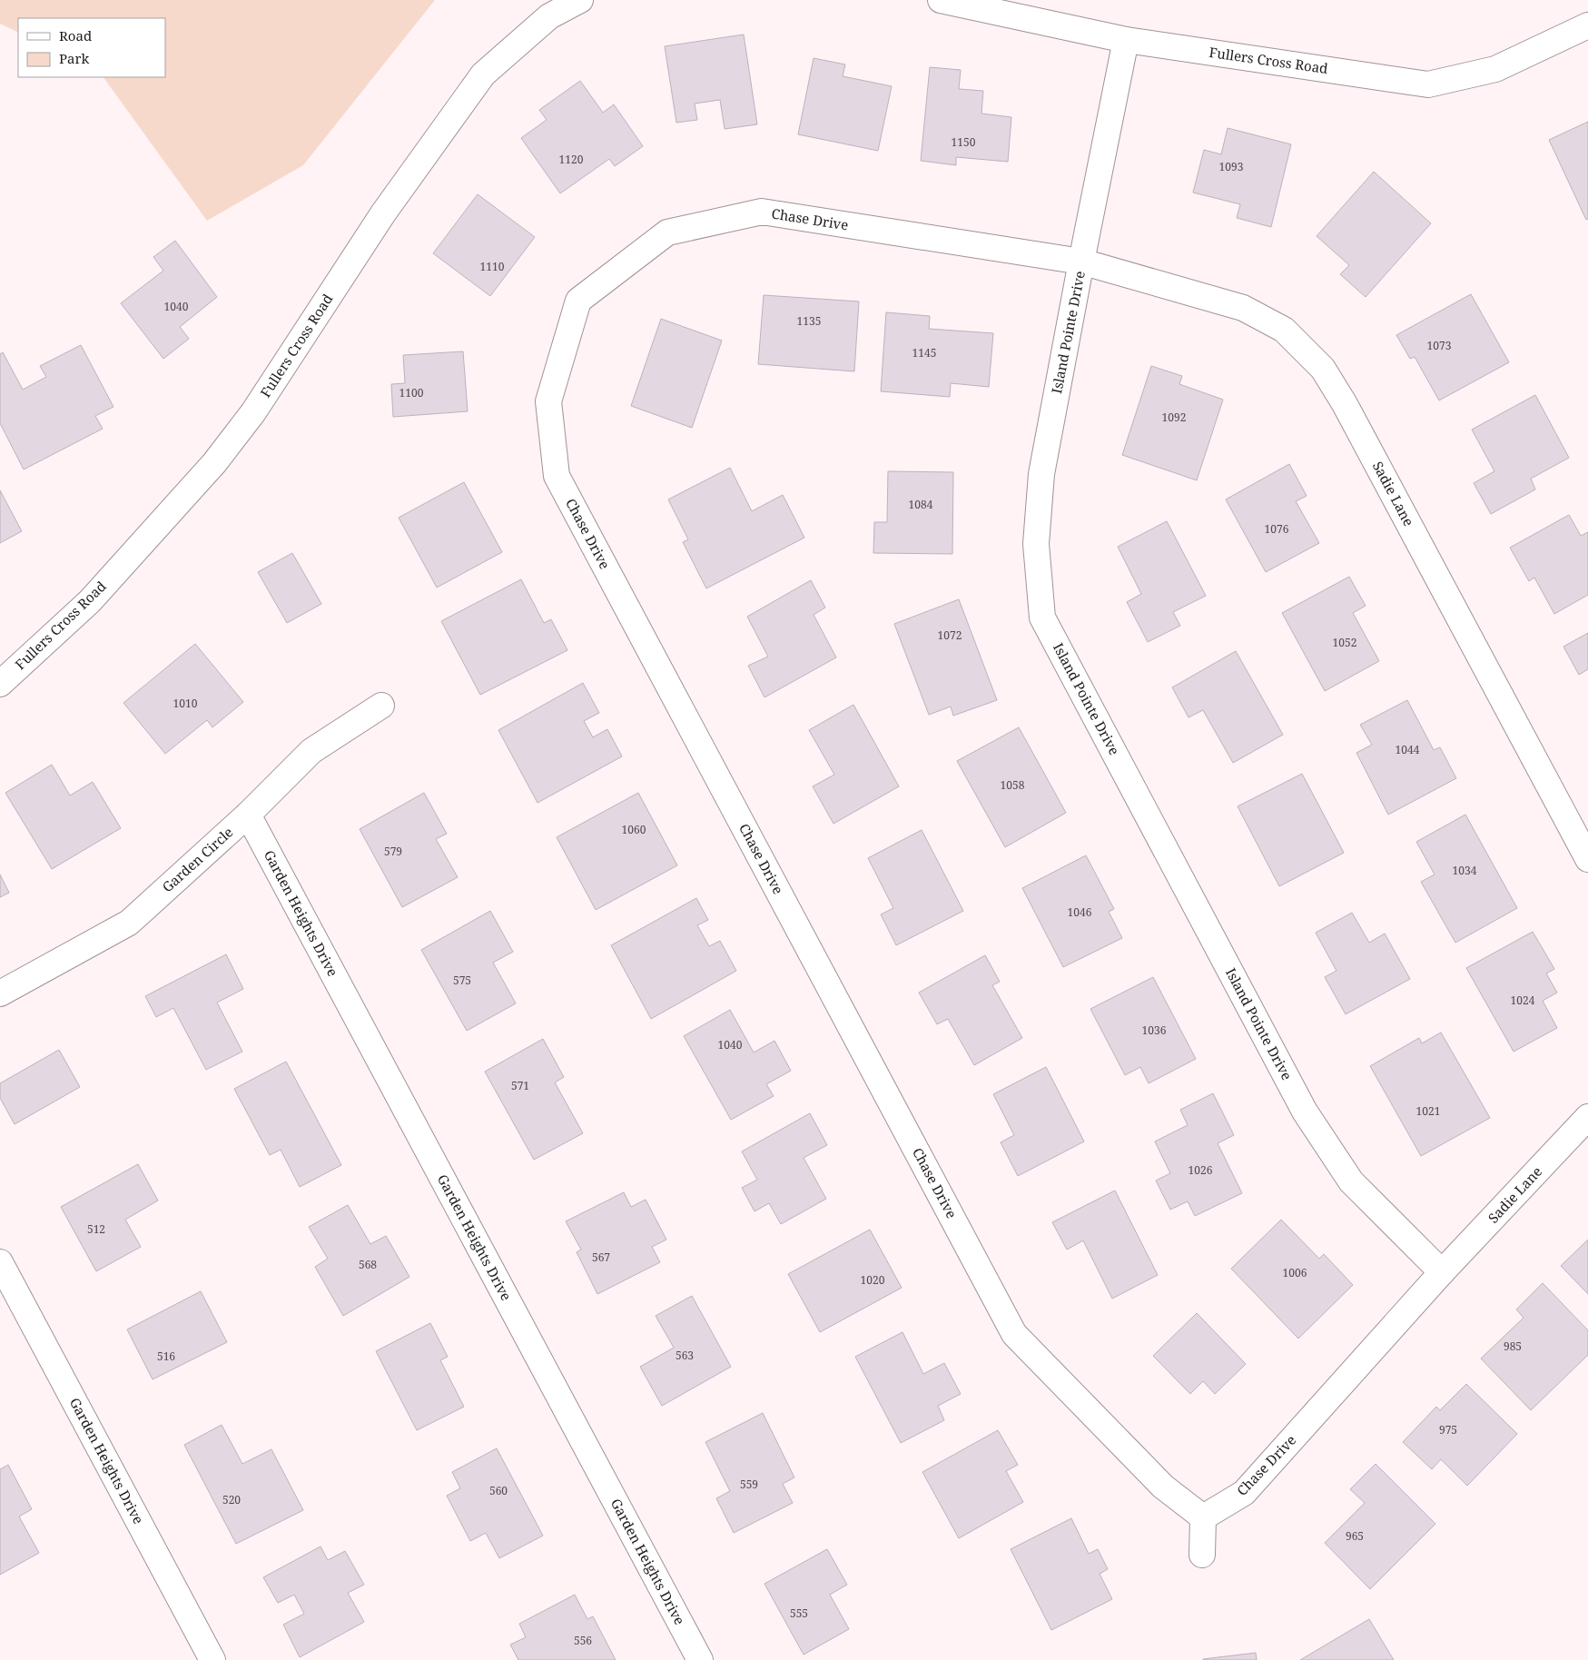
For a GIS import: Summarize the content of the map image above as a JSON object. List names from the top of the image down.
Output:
{
  "streets": {
    "street": [
      "Fullers Cross Road",
      "Chase Drive",
      "Island Pointe Drive",
      "Sadie Lane",
      "Garden Circle",
      "Garden Heights Drive"
    ]
  },
  "crossings": [
    ["Fullers Cross Road", "Island Pointe Drive"],
    ["Chase Drive", "Island Pointe Drive"],
    ["Chase Drive", "Sadie Lane"],
    ["Island Pointe Drive", "Sadie Lane"],
    ["Garden Circle", "Garden Heights Drive"]
  ],
  "house_numbers": [
    "1150",
    "1120",
    "1093",
    "1110",
    "1040",
    "1135",
    "1073",
    "1145",
    "1100",
    "1092",
    "1084",
    "1076",
    "1072",
    "1052",
    "1010",
    "1044",
    "1058",
    "1060",
    "579",
    "1034",
    "1046",
    "575",
    "1024",
    "1036",
    "1040",
    "571",
    "1021",
    "1026",
    "512",
    "567",
    "568",
    "1006",
    "1020",
    "985",
    "563",
    "516",
    "975",
    "559",
    "560",
    "520",
    "965",
    "555",
    "556"
  ],
  "legend": ["Road", "Park"]
}
